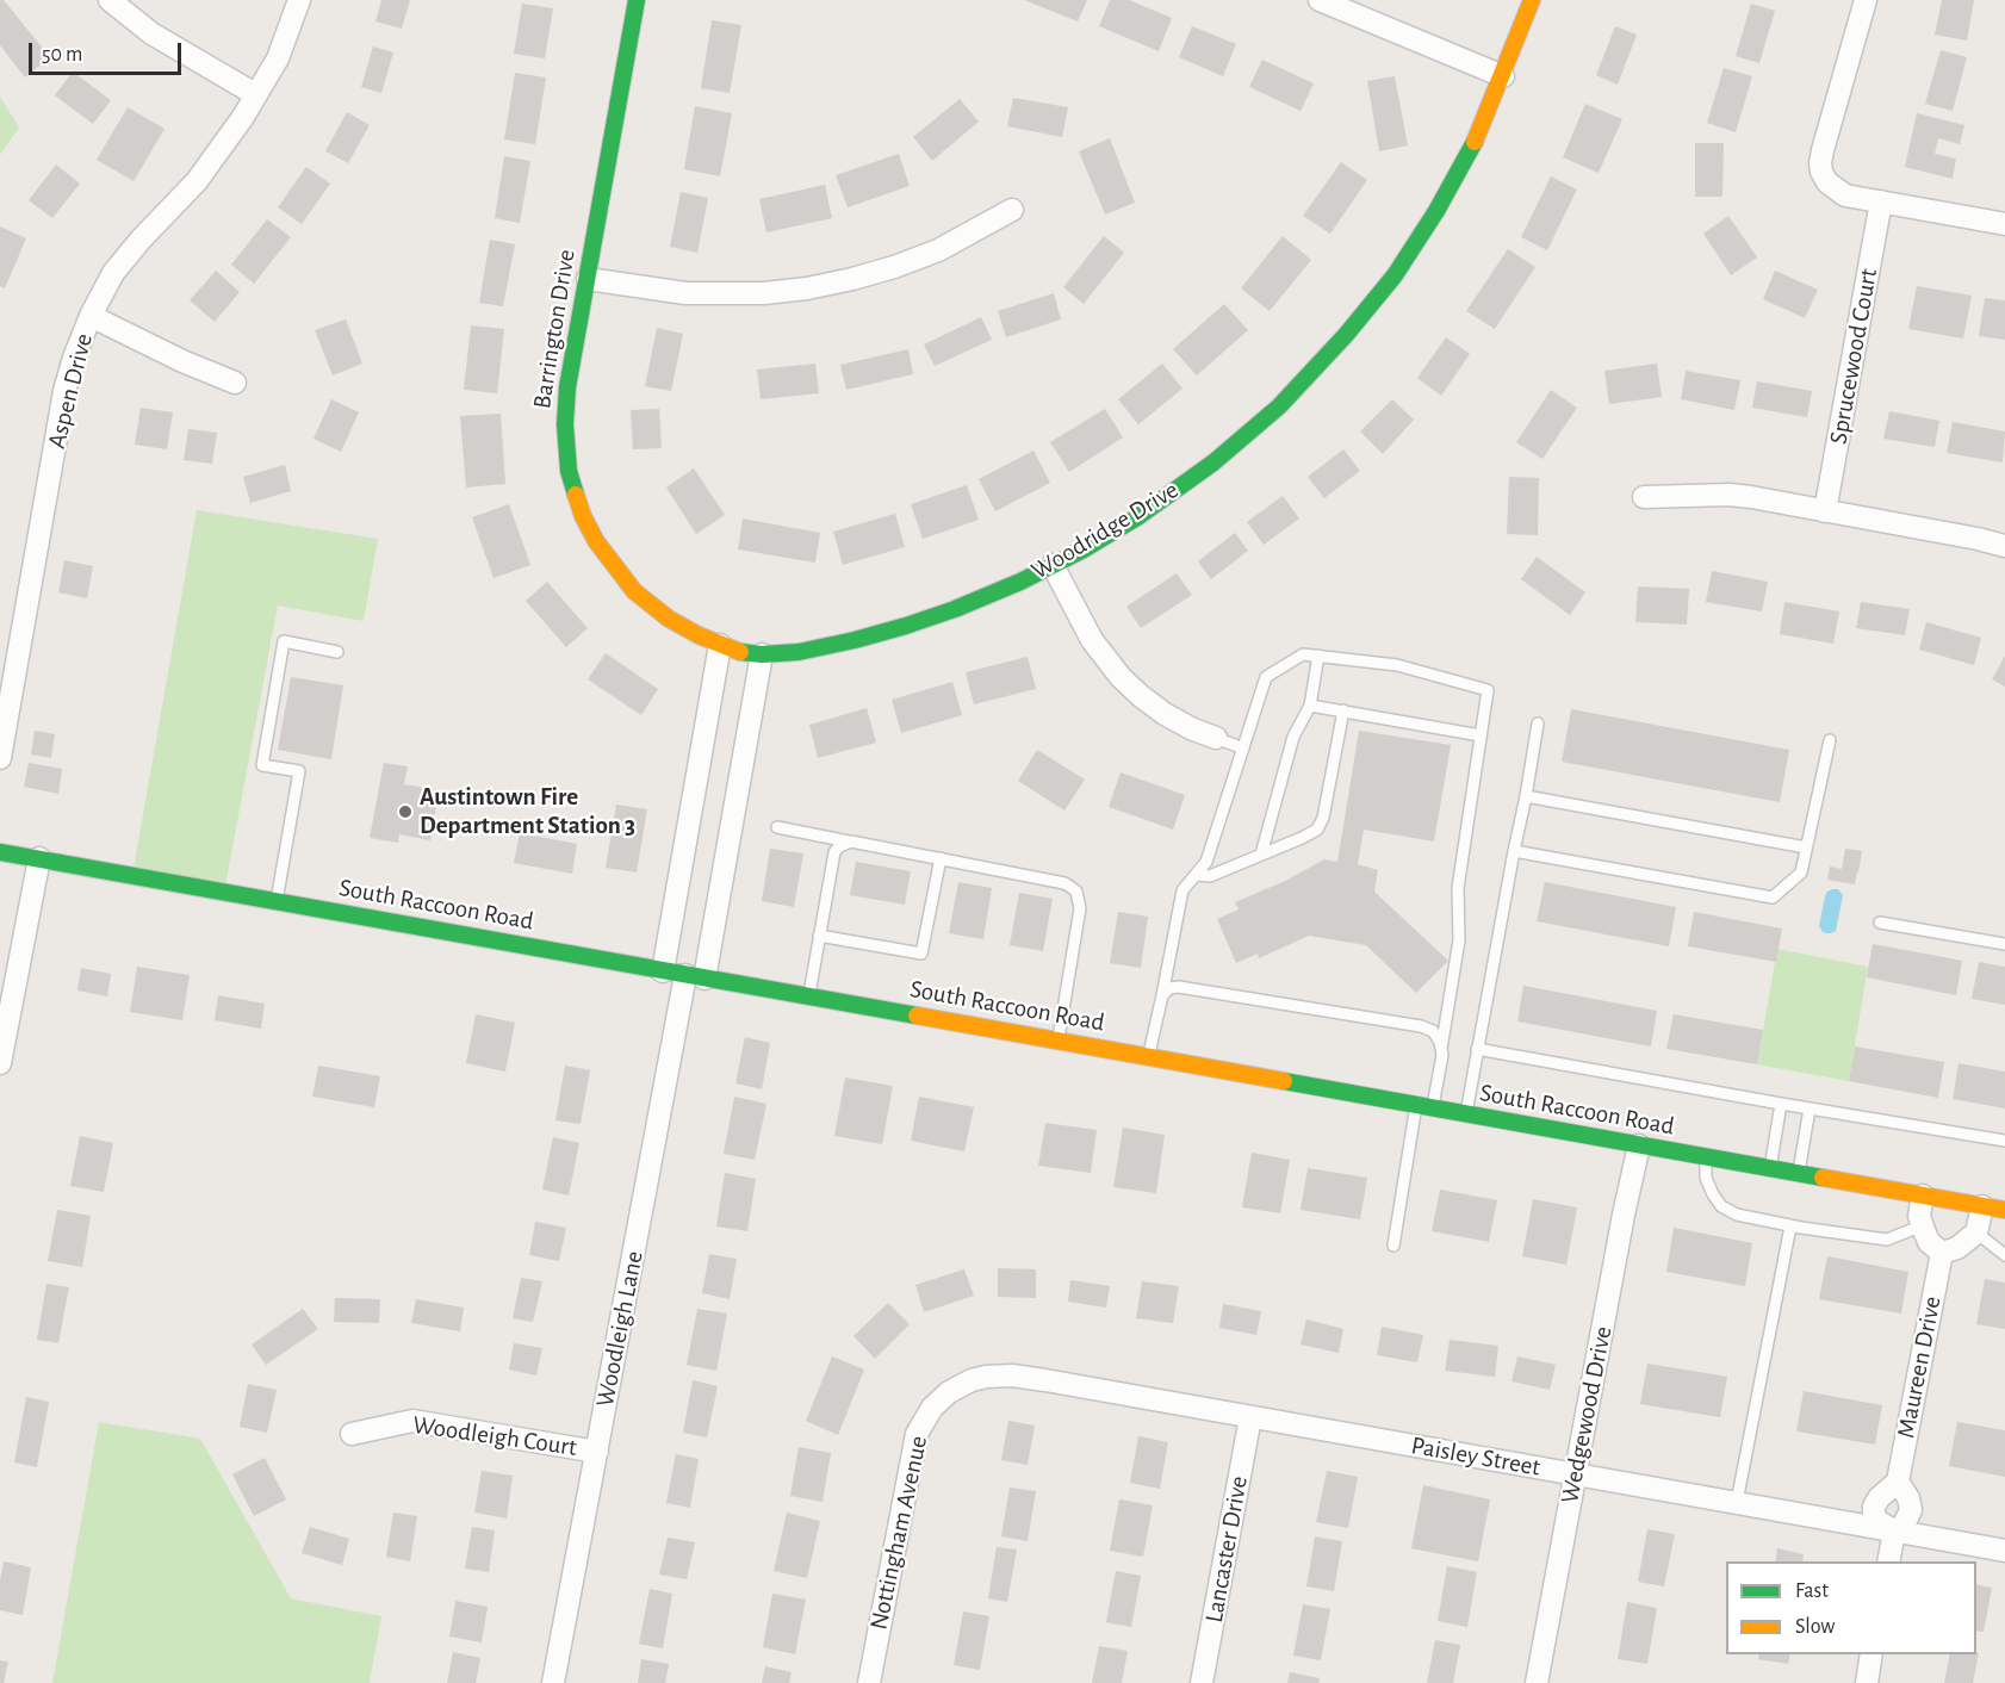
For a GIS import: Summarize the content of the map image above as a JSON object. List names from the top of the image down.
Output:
{
  "streets": {
    "street": [
      "Barrington Drive",
      "Sprucewood Court",
      "Aspen Drive",
      "Woodridge Drive",
      "South Raccoon Road",
      "Woodleigh Lane",
      "Maureen Drive",
      "Wedgewood Drive",
      "Woodleigh Court",
      "Paisley Street",
      "Nottingham Avenue",
      "Lancaster Drive"
    ]
  },
  "crossings": [
    ["Barrington Drive", "Woodridge Drive"],
    ["South Raccoon Road", "Woodleigh Lane"],
    ["South Raccoon Road", "Wedgewood Drive"],
    ["Woodleigh Lane", "Woodleigh Court"],
    ["Maureen Drive", "Paisley Street"],
    ["Wedgewood Drive", "Paisley Street"],
    ["Paisley Street", "Nottingham Avenue"],
    ["Paisley Street", "Lancaster Drive"]
  ],
  "places": ["Austintown Fire Department Station 3"],
  "legend": ["Fast", "Slow"],
  "scale_bar": "50 m"
}
